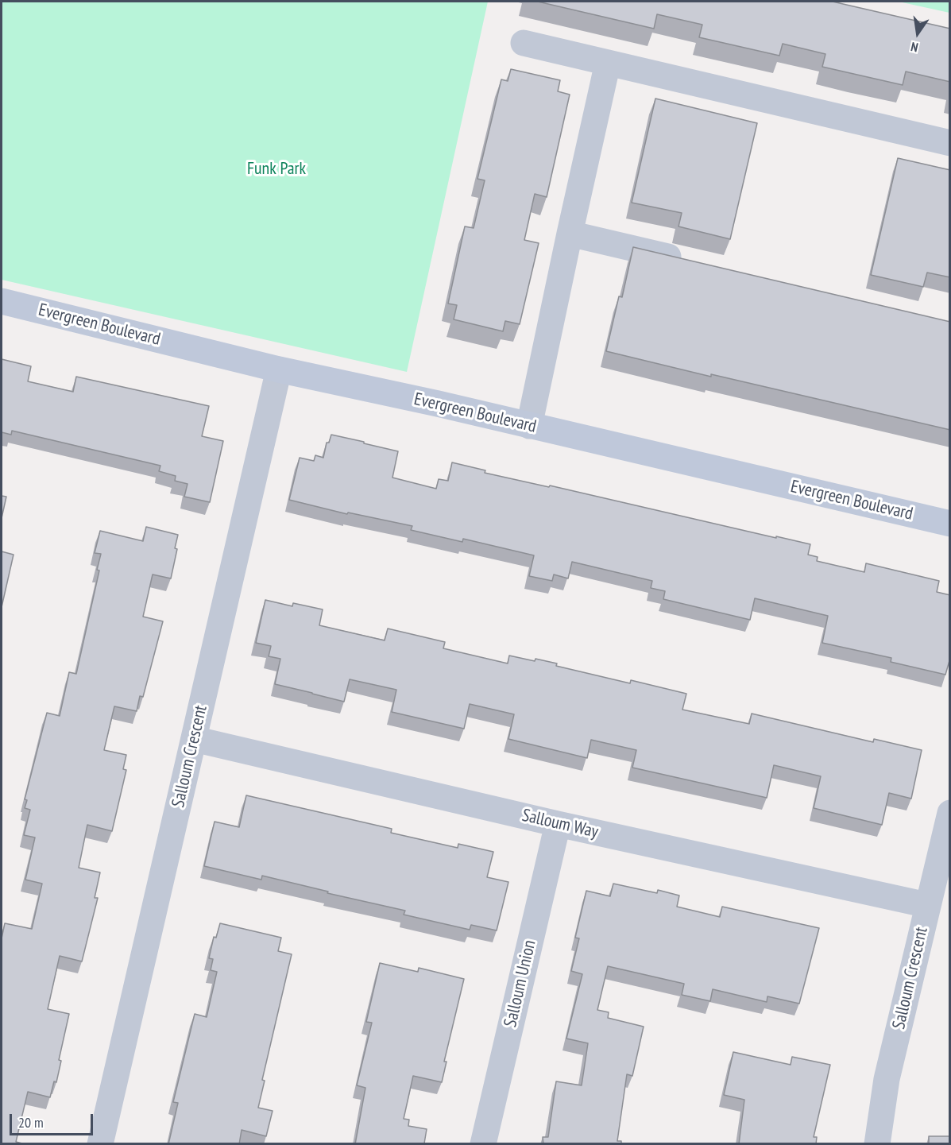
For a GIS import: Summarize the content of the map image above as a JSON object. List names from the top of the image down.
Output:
{
  "streets": {
    "street": [
      "Evergreen Boulevard",
      "Salloum Crescent",
      "Salloum Way",
      "Salloum Union"
    ]
  },
  "crossings": [
    ["Evergreen Boulevard", "Salloum Crescent"],
    ["Salloum Crescent", "Salloum Way"],
    ["Salloum Way", "Salloum Union"]
  ],
  "parks": ["Funk Park"],
  "scale_bar": "20 m",
  "north": "bottom"
}
